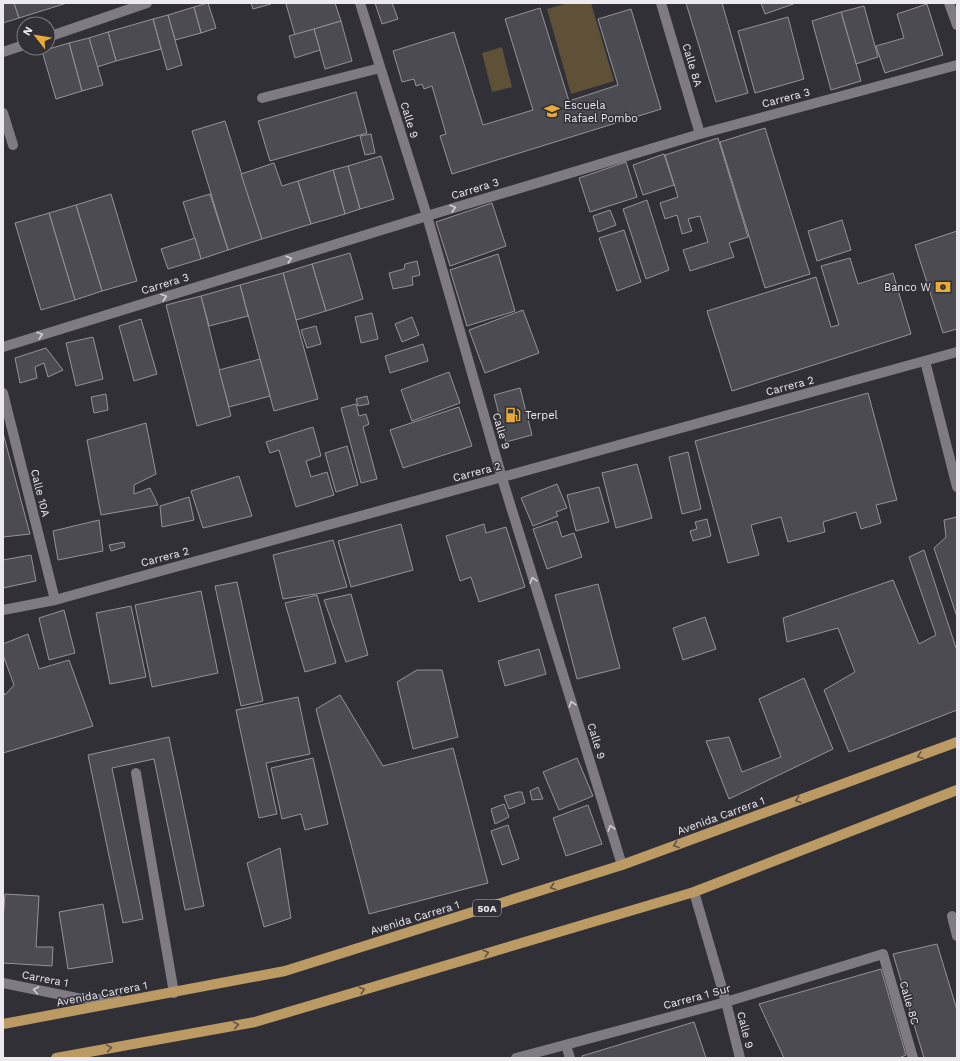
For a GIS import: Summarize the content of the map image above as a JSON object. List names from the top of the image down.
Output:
{
  "streets": {
    "main road": ["Avenida Carrera 1", "50A"],
    "street": [
      "Calle 8A",
      "Carrera 3",
      "Calle 9",
      "Carrera 2",
      "Calle 10A",
      "Carrera 1",
      "Carrera 1 Sur",
      "Calle 8C"
    ]
  },
  "crossings": [
    ["Calle 8A", "Carrera 3"],
    ["Carrera 3", "Calle 9"],
    ["Calle 9", "Carrera 2"],
    ["Calle 9", "Avenida Carrera 1"],
    ["Calle 9", "Carrera 1 Sur"],
    ["Carrera 2", "Calle 10A"],
    ["Avenida Carrera 1", "Carrera 1"],
    ["Carrera 1 Sur", "Calle 8C"]
  ],
  "one_way": ["Carrera 3", "Calle 9", "Carrera 1"],
  "places": {
    "school or university": ["Escuela Rafael Pombo"],
    "bank": ["Banco W"],
    "fuel station": ["Terpel"]
  },
  "north": "top left"
}
